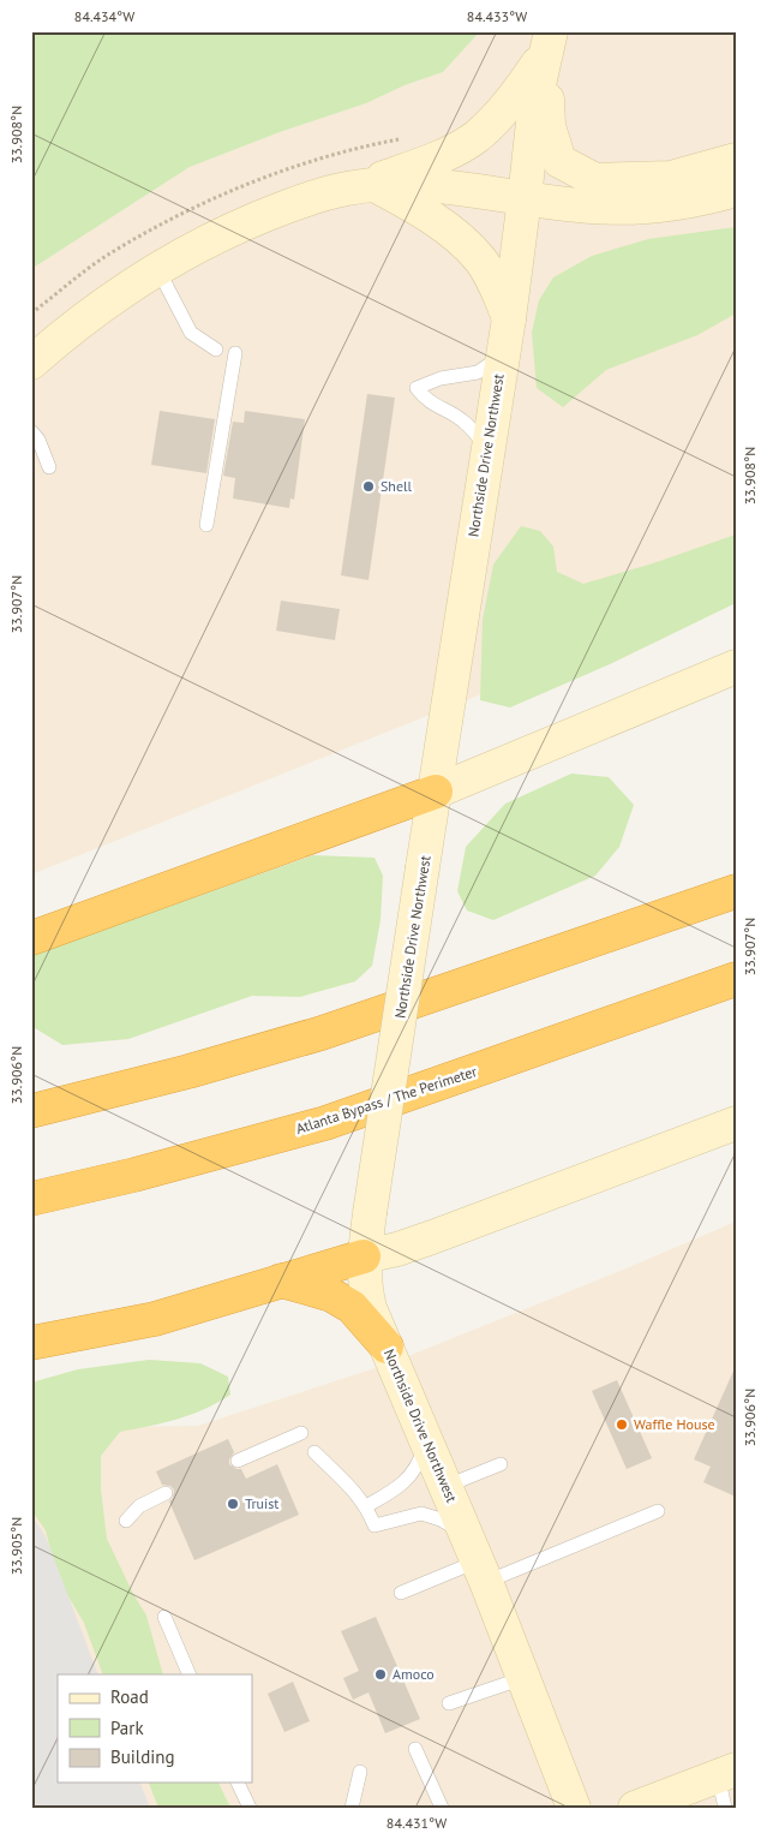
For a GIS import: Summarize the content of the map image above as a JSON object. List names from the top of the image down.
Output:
{
  "streets": {
    "highway": ["Atlanta Bypass / The Perimeter"],
    "street": ["Northside Drive Northwest"]
  },
  "places": [
    "Shell",
    "Waffle House",
    "Truist",
    "Amoco"
  ],
  "legend": ["Road", "Park", "Building"],
  "coordinates": [
    "84.434°W",
    "84.433°W",
    "33.908°N",
    "33.907°N",
    "33.906°N",
    "33.905°N",
    "84.431°W"
  ]
}
